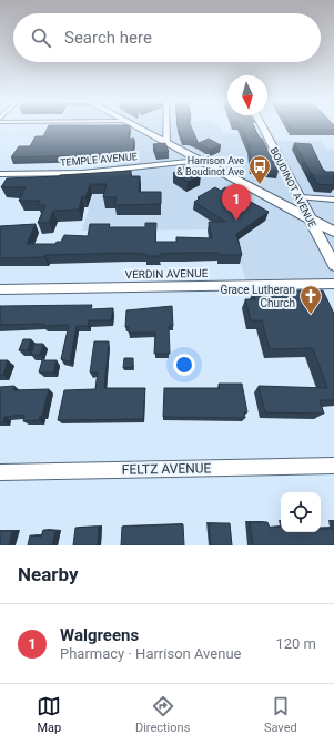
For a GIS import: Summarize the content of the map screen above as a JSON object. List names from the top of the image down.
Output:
{
  "streets": {
    "main road": ["BOUDINOT AVENUE"],
    "street": ["TEMPLE AVENUE", "VERDIN AVENUE", "FELTZ AVENUE"]
  },
  "places": {
    "bus stop": ["Harrison Ave & Boudinot Ave"],
    "church": ["Grace Lutheran Church"]
  },
  "north": "bottom",
  "page": {
    "search": "Search here",
    "pins": "1",
    "heading": "Nearby",
    "list": [
      {
        "mark": "1",
        "name": "Walgreens",
        "note": "Pharmacy · Harrison Avenue",
        "value": "120 m"
      }
    ],
    "nav": ["Map", "Directions", "Saved"]
  }
}
